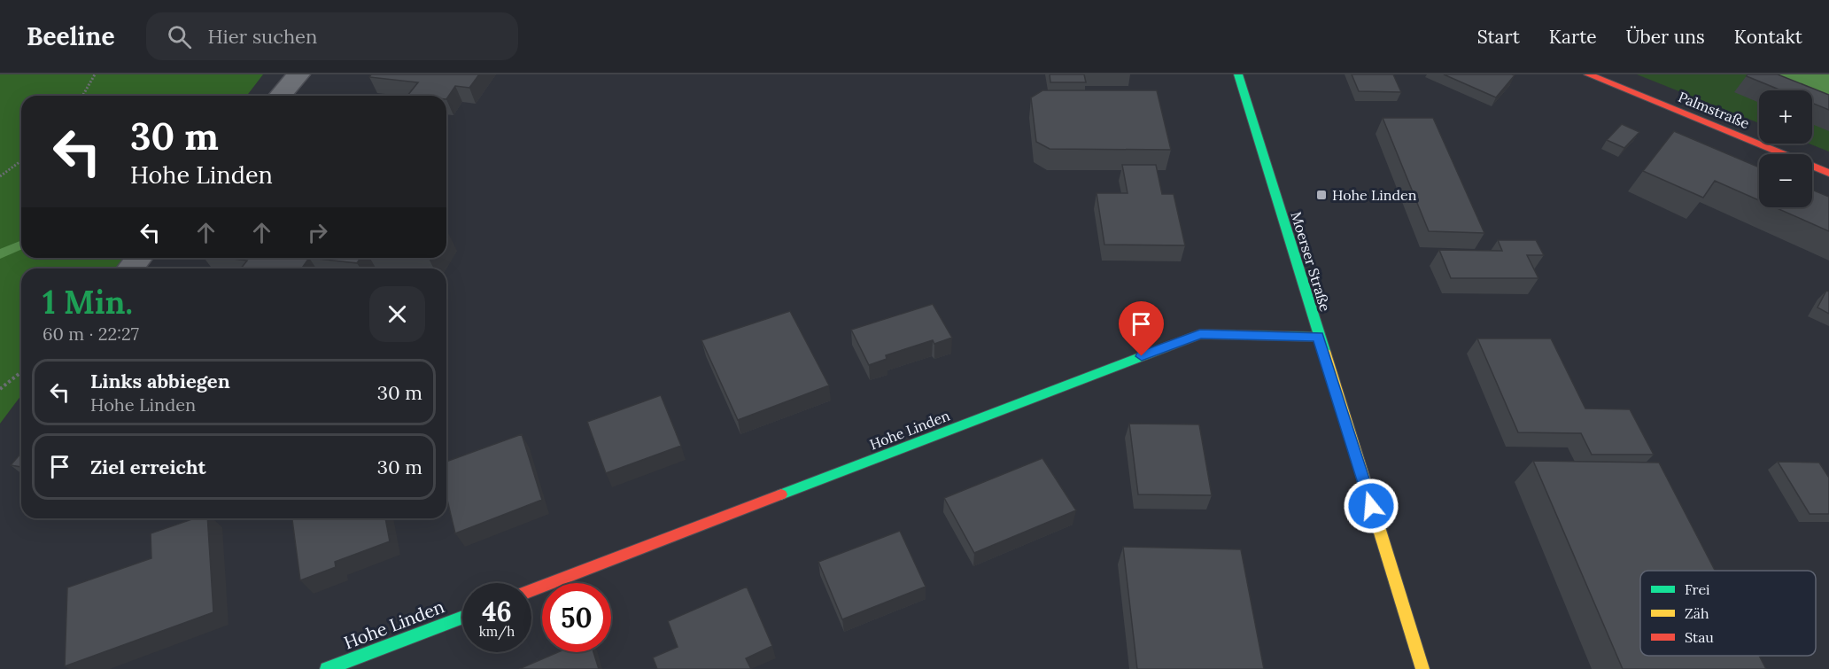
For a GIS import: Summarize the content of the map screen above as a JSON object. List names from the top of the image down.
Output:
{
  "streets": {
    "street": ["Palmstraße", "Moerser Straße", "Hohe Linden"]
  },
  "crossings": [
    ["Moerser Straße", "Hohe Linden"]
  ],
  "places": {
    "transit": ["Hohe Linden"]
  },
  "legend": ["Frei", "Zäh", "Stau"],
  "page": {
    "header": "Beeline",
    "search": "Hier suchen",
    "nav": [
      "Start",
      "Karte",
      "Über uns",
      "Kontakt"
    ],
    "map_buttons": ["+", "−"],
    "turn": ["30 m", "Hohe Linden"],
    "heading": ["1 Min.", "60 m · 22:27"],
    "list": [
      {
        "name": "Links abbiegen",
        "note": "Hohe Linden",
        "value": "30 m"
      },
      {
        "name": "Ziel erreicht",
        "value": "30 m"
      }
    ],
    "speed": "46 km/h",
    "limit": "50"
  }
}
